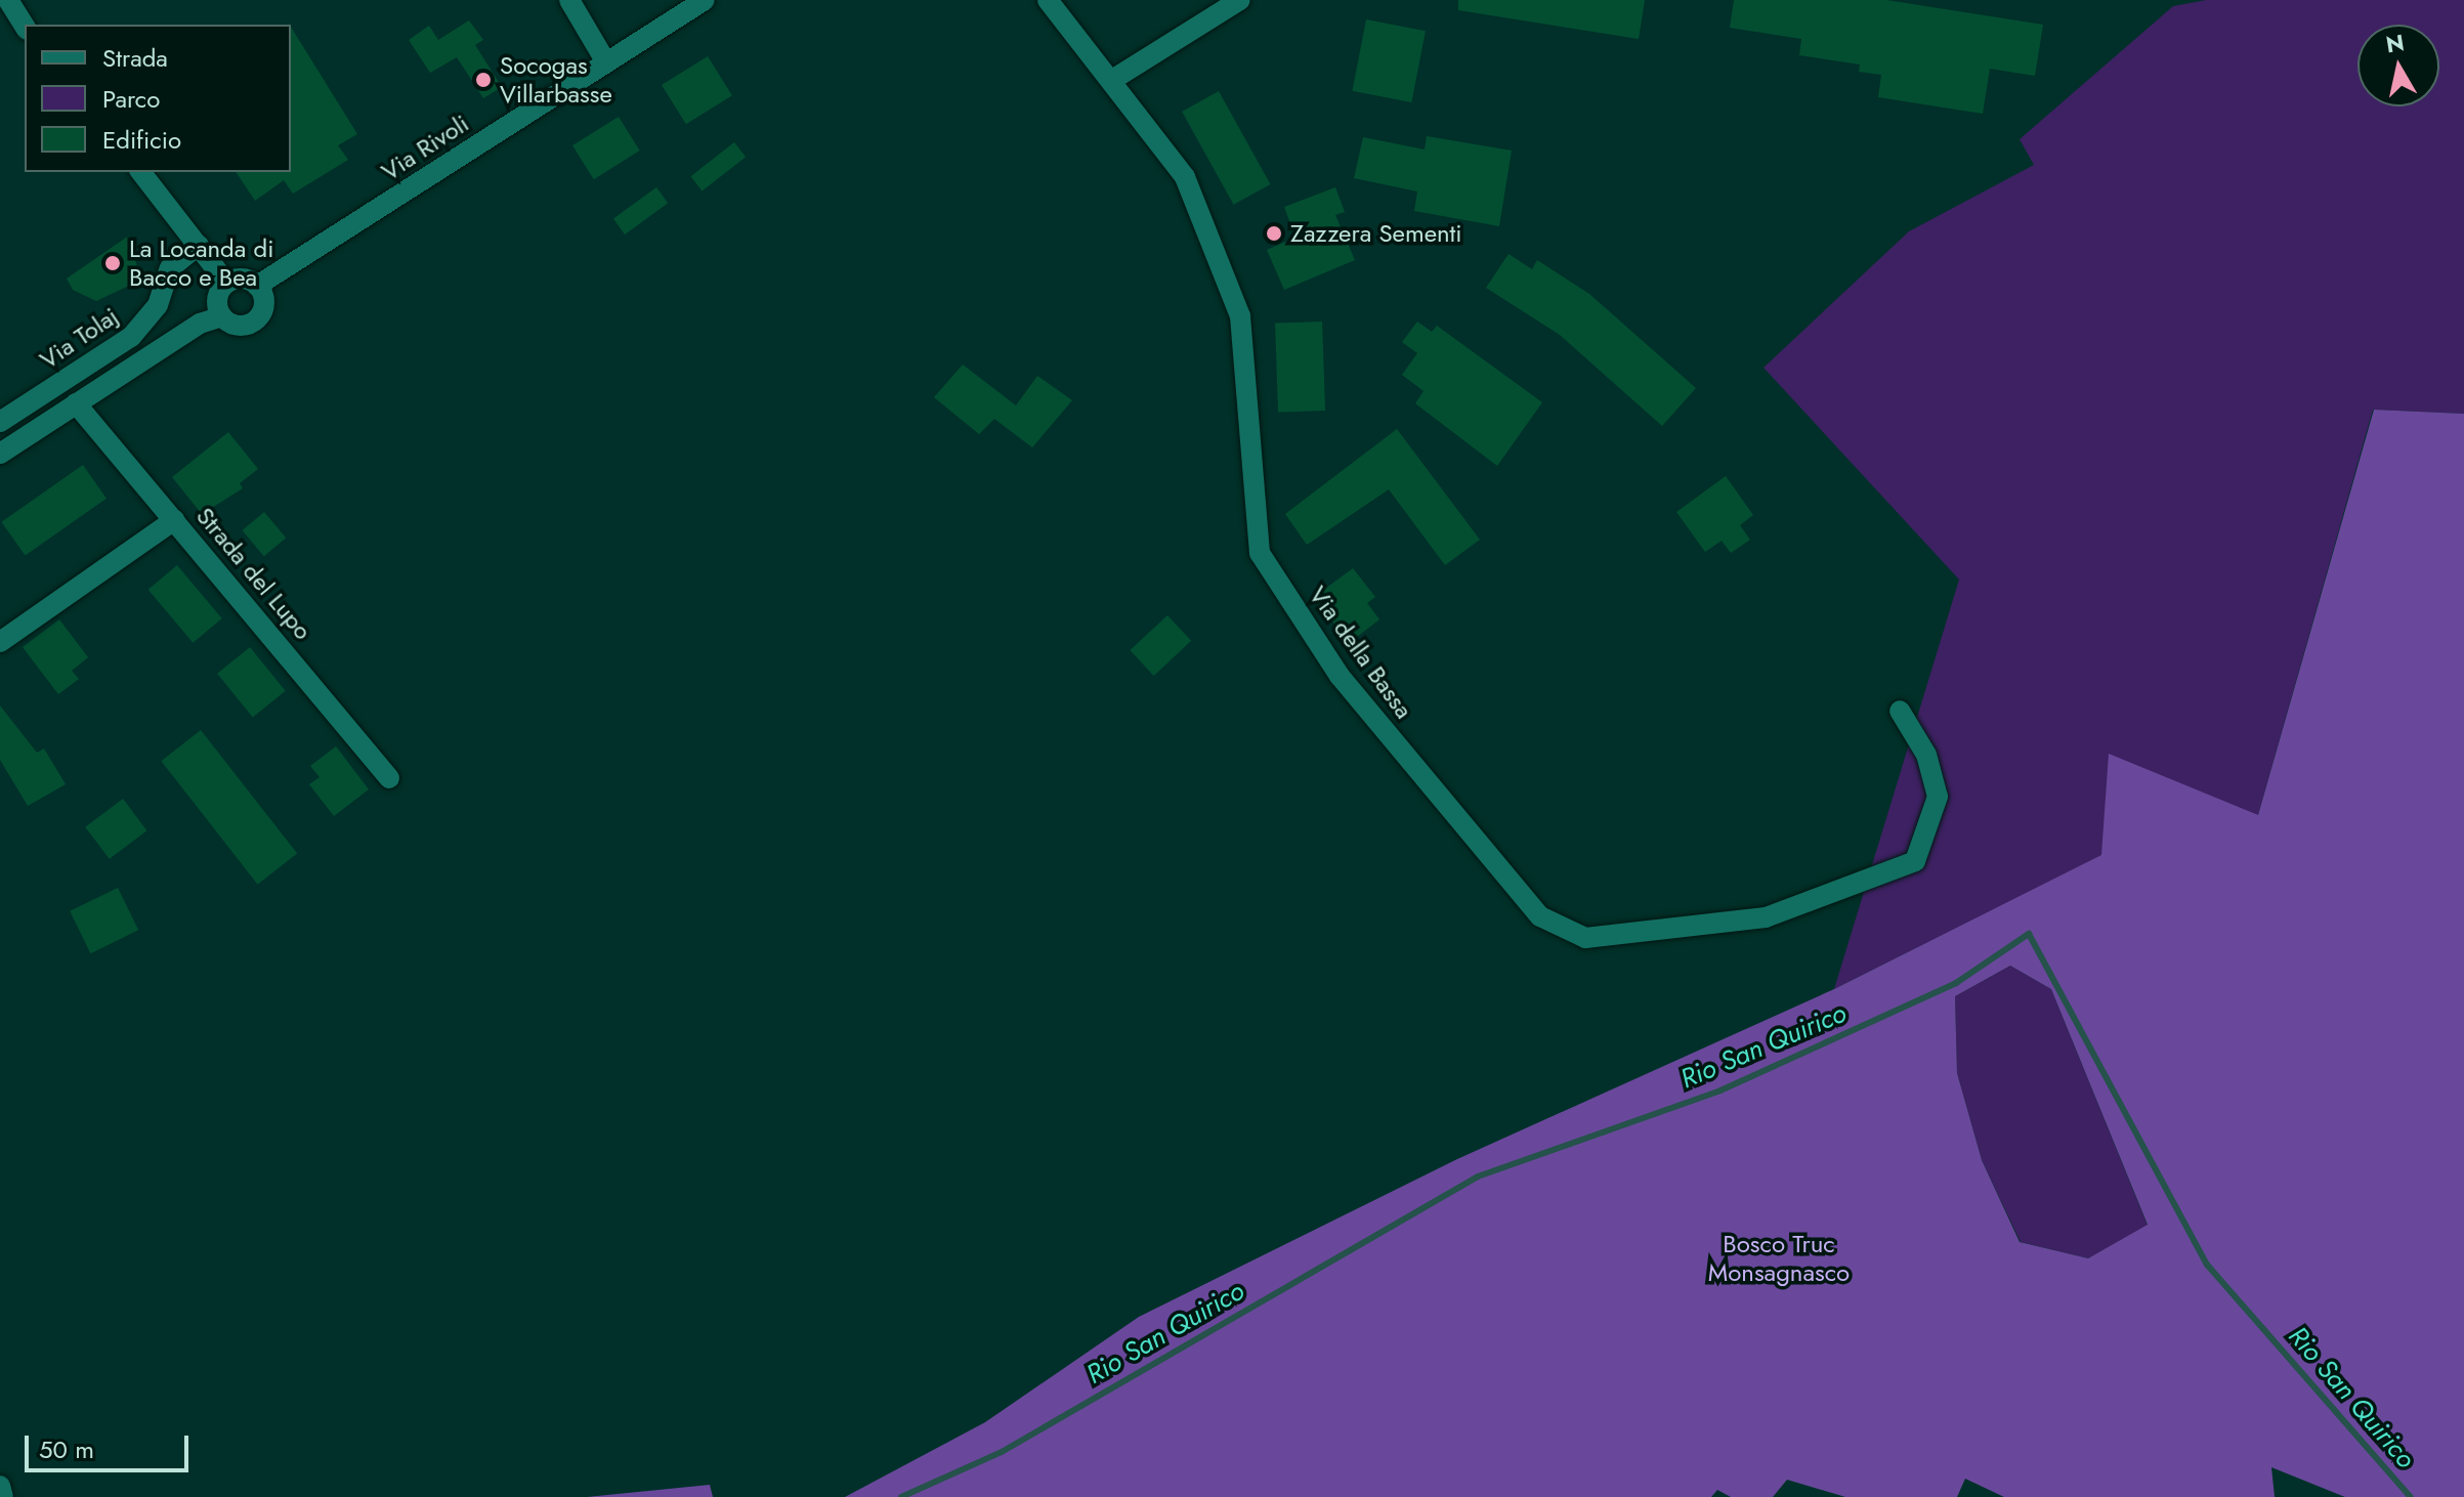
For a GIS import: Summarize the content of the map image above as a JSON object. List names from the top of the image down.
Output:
{
  "streets": {
    "street": [
      "Via Rivoli",
      "Via Tolaj",
      "Strada del Lupo",
      "Via della Bassa"
    ]
  },
  "water": ["Rio San Quirico"],
  "parks": ["Bosco Truc Monsagnasco"],
  "places": ["Socogas Villarbasse", "Zazzera Sementi", "La Locanda di Bacco e Bea"],
  "legend": ["Strada", "Parco", "Edificio"],
  "scale_bar": "50 m",
  "north": "top"
}
